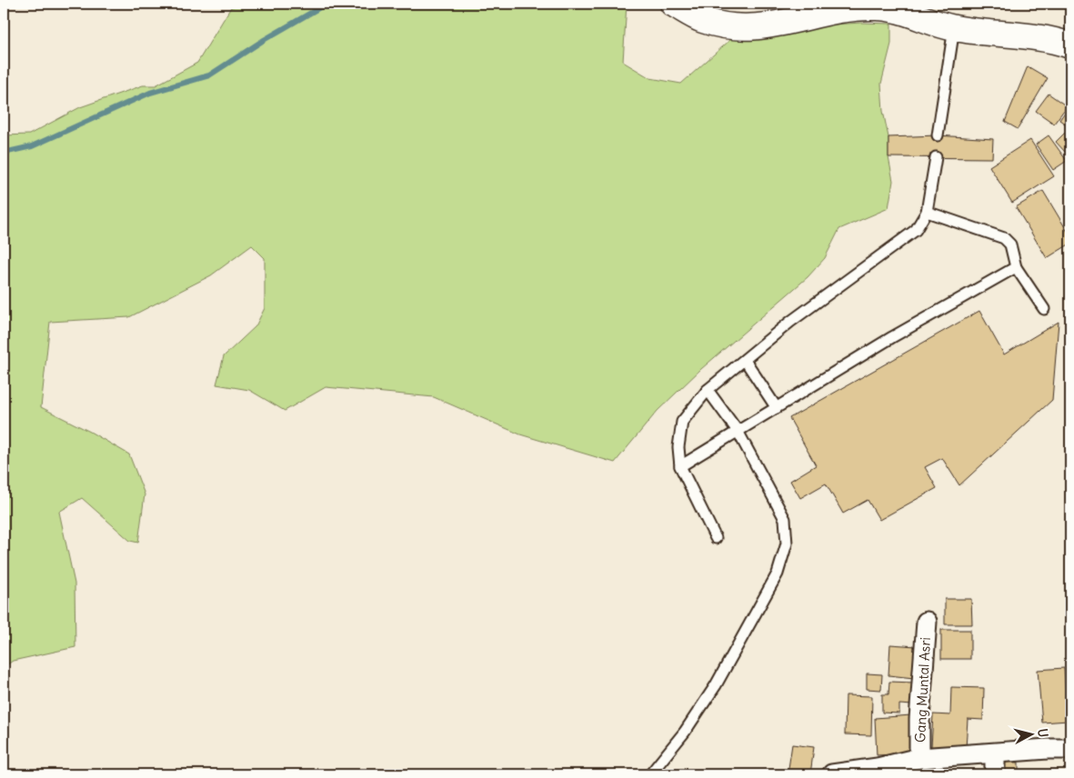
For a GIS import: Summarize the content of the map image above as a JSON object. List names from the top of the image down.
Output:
{
  "streets": {
    "street": ["Gang Muntal Asri"]
  },
  "north": "right"
}
